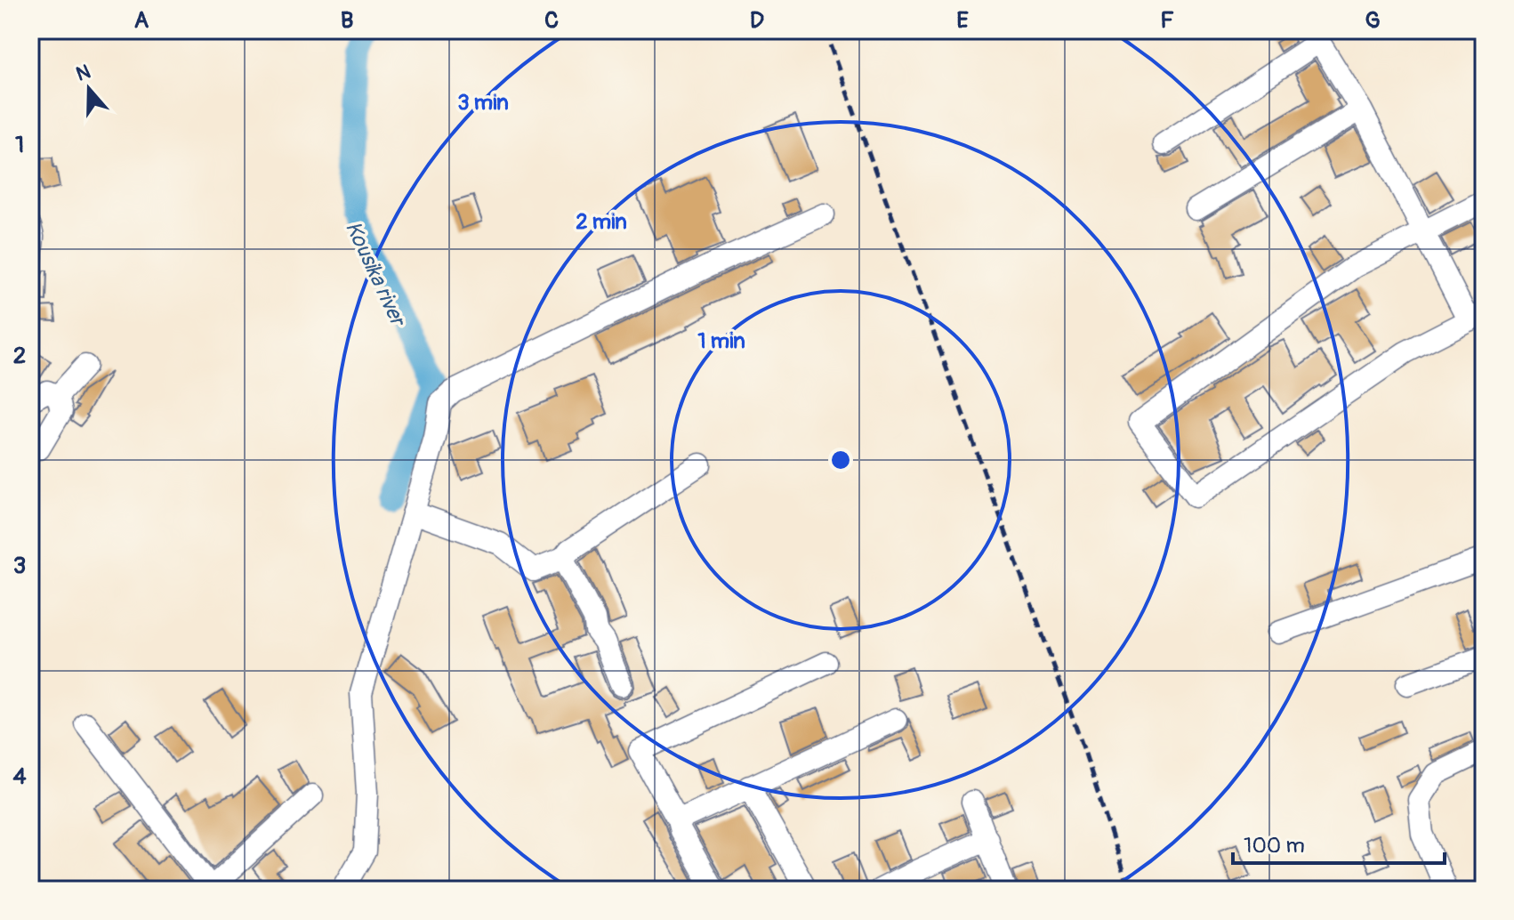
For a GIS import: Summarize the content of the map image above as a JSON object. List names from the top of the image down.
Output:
{
  "water": ["Kousika river"],
  "scale_bar": "100 m",
  "north": "top",
  "grid": {
    "columns": [
      "A",
      "B",
      "C",
      "D",
      "E",
      "F",
      "G"
    ],
    "rows": [
      "1",
      "2",
      "3",
      "4"
    ]
  },
  "rings": ["3 min", "2 min", "1 min"]
}
